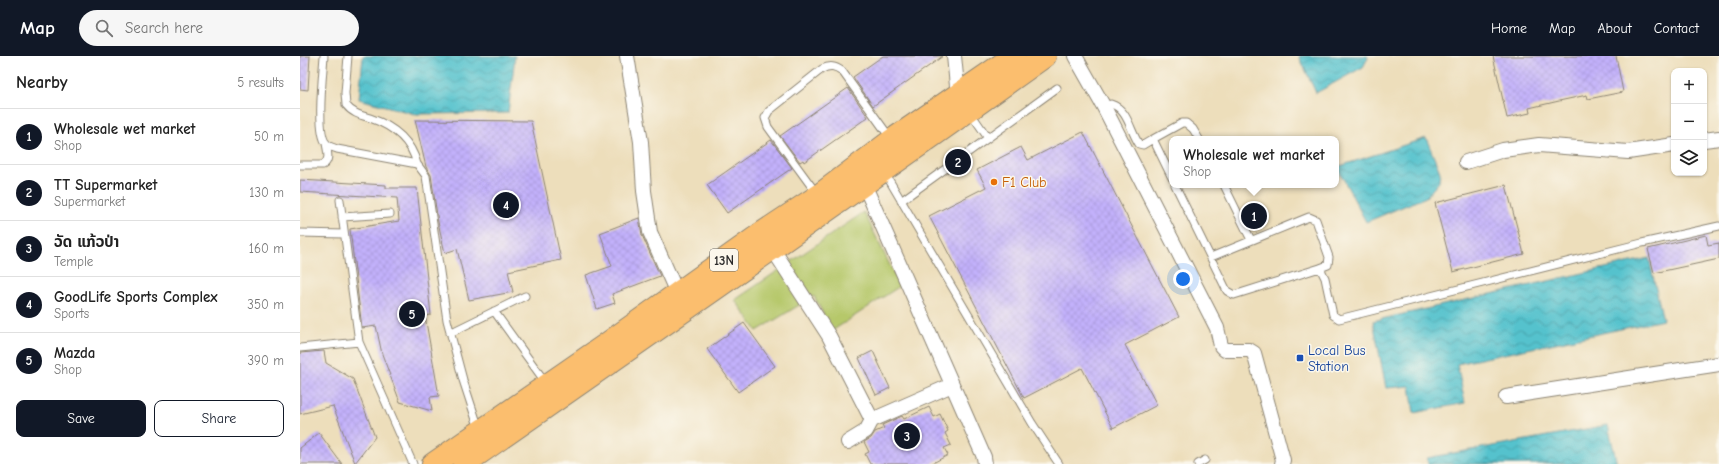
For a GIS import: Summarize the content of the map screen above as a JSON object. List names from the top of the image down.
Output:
{
  "streets": {
    "highway": ["13N"]
  },
  "places": {
    "other": ["F1 Club"],
    "transit": ["Local Bus Station"]
  },
  "page": {
    "header": "Map",
    "search": "Search here",
    "nav": [
      "Home",
      "Map",
      "About",
      "Contact"
    ],
    "heading": ["Nearby", "5 results"],
    "map_buttons": ["+", "−"],
    "list": [
      {
        "mark": "1",
        "name": "Wholesale wet market",
        "note": "Shop",
        "value": "50 m"
      },
      {
        "mark": "2",
        "name": "TT Supermarket",
        "note": "Supermarket",
        "value": "130 m"
      },
      {
        "mark": "3",
        "name": "ວັດ ແກ້ວປ່າ",
        "note": "Temple",
        "value": "160 m"
      },
      {
        "mark": "4",
        "name": "GoodLife Sports Complex",
        "note": "Sports",
        "value": "350 m"
      },
      {
        "mark": "5",
        "name": "Mazda",
        "note": "Shop",
        "value": "390 m"
      }
    ],
    "popup": ["Wholesale wet market", "Shop"],
    "pins": [
      "2",
      "4",
      "1",
      "5",
      "3"
    ],
    "buttons": ["Save", "Share"]
  }
}
